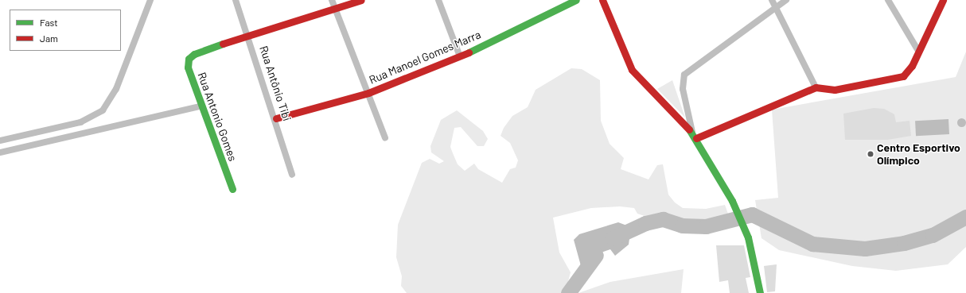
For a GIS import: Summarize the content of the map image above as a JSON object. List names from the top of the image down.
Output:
{
  "streets": {
    "street": ["Rua Manoel Gomes Marra", "Rua Antônio Tibi", "Rua Antonio Gomes"]
  },
  "crossings": [
    ["Rua Manoel Gomes Marra", "Rua Antônio Tibi"],
    ["Rua Antônio Tibi", "Rua Antonio Gomes"]
  ],
  "places": ["Centro Esportivo Olímpico"],
  "legend": ["Fast", "Jam"]
}
